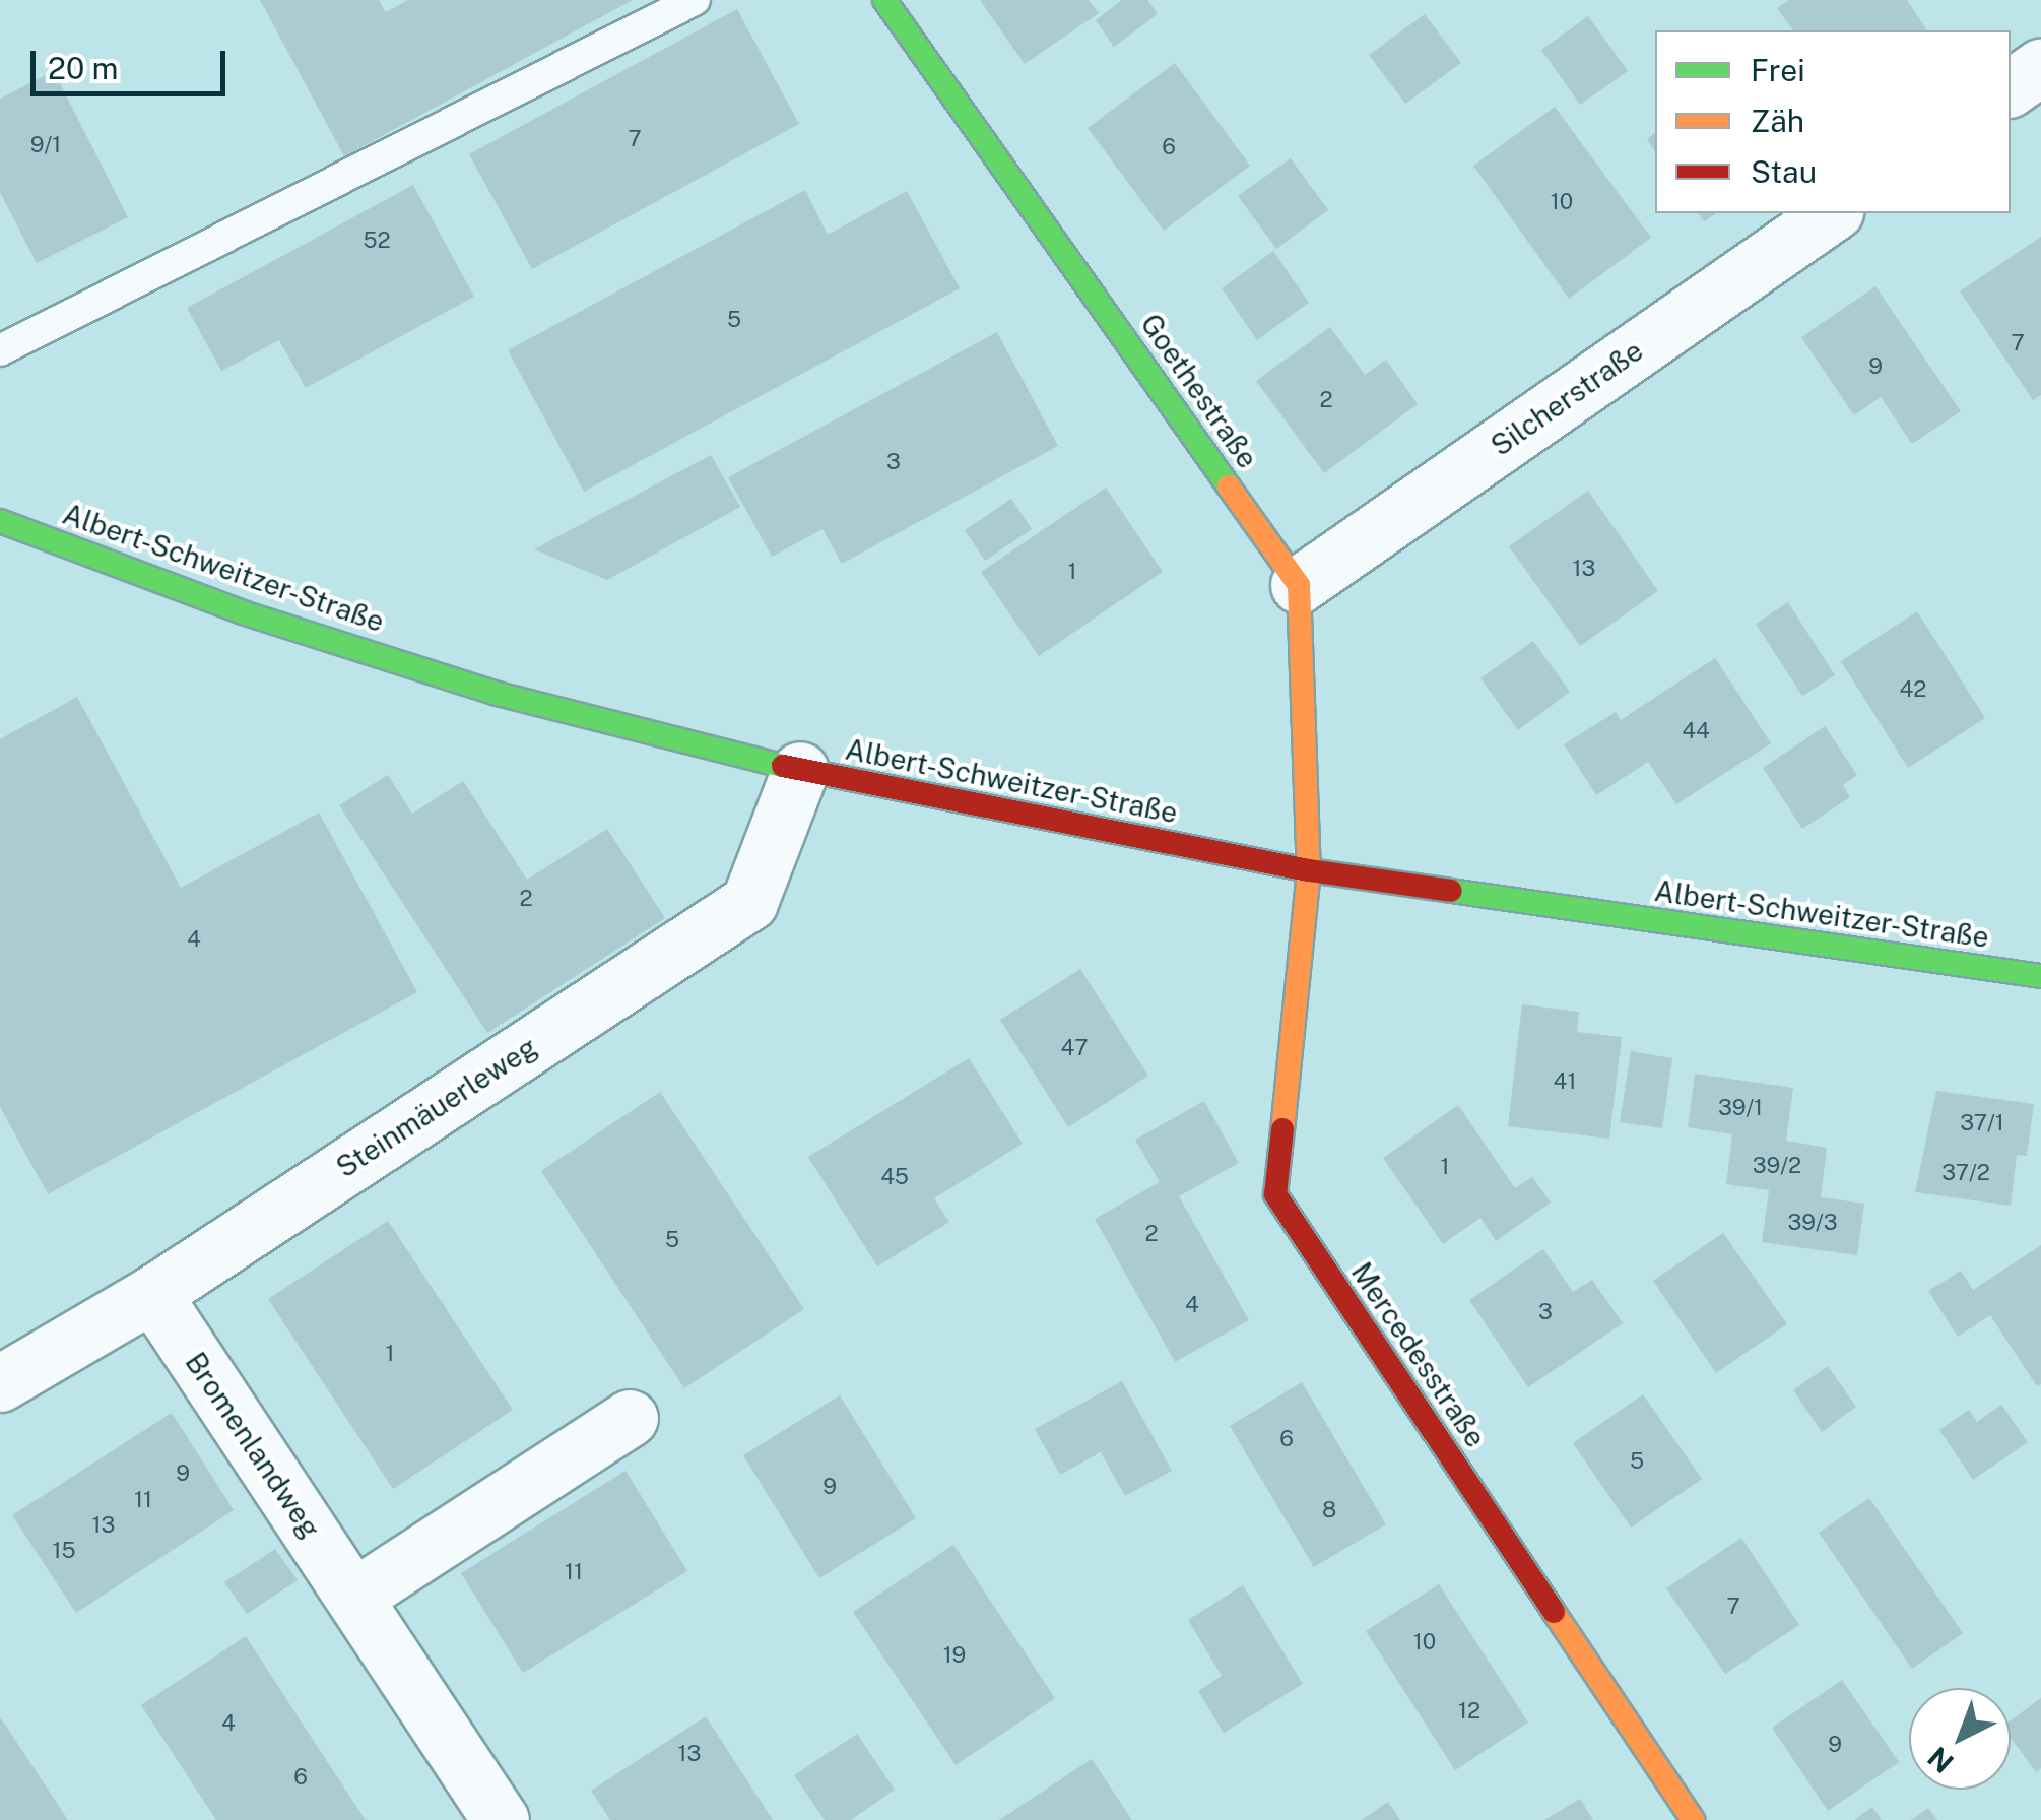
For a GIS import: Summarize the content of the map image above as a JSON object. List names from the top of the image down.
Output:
{
  "streets": {
    "street": [
      "Goethestraße",
      "Silcherstraße",
      "Albert-Schweitzer-Straße",
      "Steinmäuerleweg",
      "Mercedesstraße",
      "Bromenlandweg"
    ]
  },
  "crossings": [
    ["Goethestraße", "Silcherstraße"],
    ["Albert-Schweitzer-Straße", "Steinmäuerleweg"],
    ["Albert-Schweitzer-Straße", "Mercedesstraße"],
    ["Steinmäuerleweg", "Bromenlandweg"]
  ],
  "house_numbers": [
    "7",
    "9/1",
    "6",
    "10",
    "52",
    "5",
    "7",
    "9",
    "2",
    "3",
    "13",
    "1",
    "42",
    "44",
    "2",
    "4",
    "47",
    "41",
    "39/1",
    "37/1",
    "39/2",
    "1",
    "37/2",
    "45",
    "39/3",
    "2",
    "5",
    "4",
    "3",
    "1",
    "6",
    "5",
    "9",
    "9",
    "11",
    "8",
    "13",
    "15",
    "11",
    "7",
    "10",
    "19",
    "12",
    "4",
    "9",
    "13",
    "6"
  ],
  "legend": ["Frei", "Zäh", "Stau"],
  "scale_bar": "20 m",
  "north": "bottom left"
}
